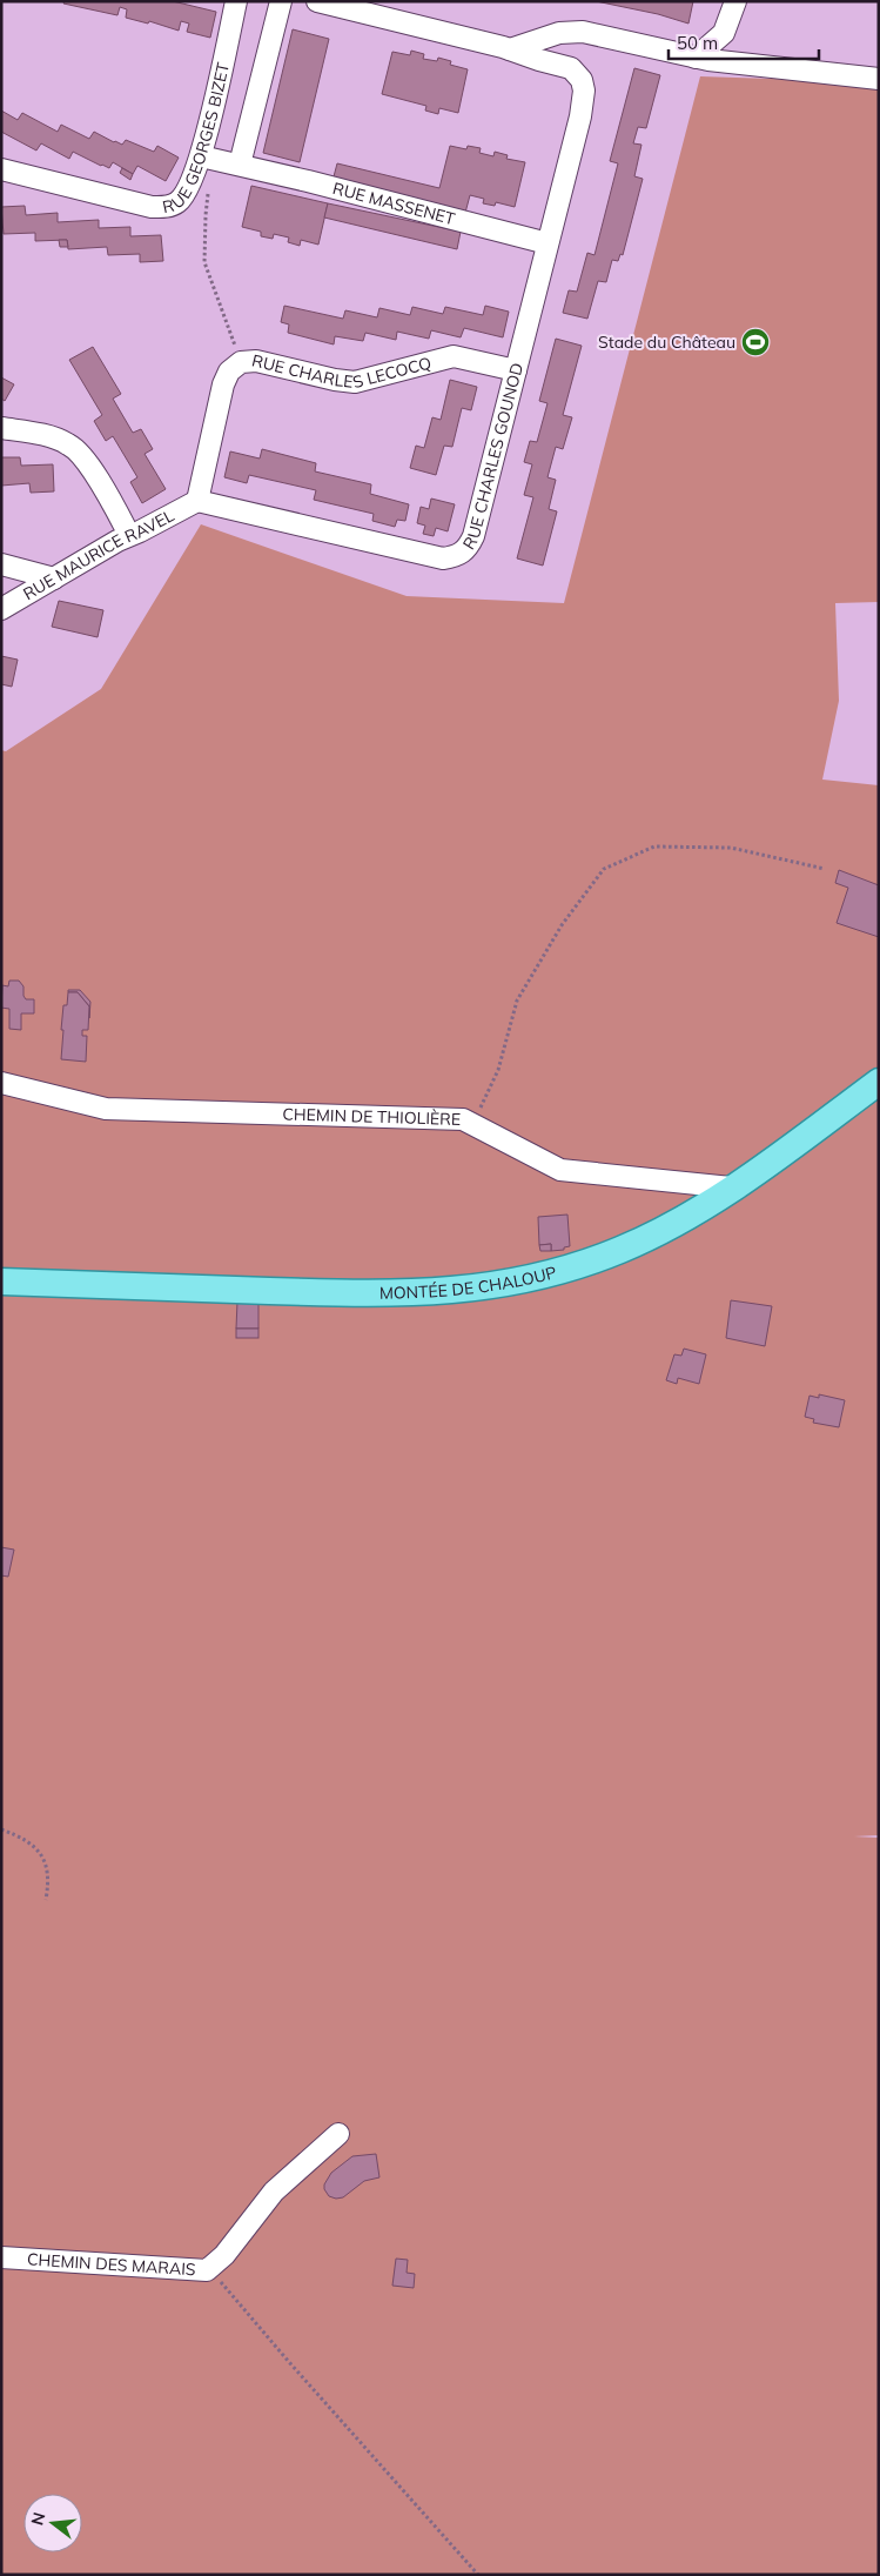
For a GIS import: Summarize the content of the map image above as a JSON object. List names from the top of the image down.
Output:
{
  "streets": {
    "main road": ["MONTÉE DE CHALOUP"],
    "street": [
      "RUE GEORGES BIZET",
      "RUE MASSENET",
      "RUE CHARLES LECOCQ",
      "RUE CHARLES GOUNOD",
      "RUE MAURICE RAVEL",
      "CHEMIN DE THIOLIÈRE",
      "CHEMIN DES MARAIS"
    ]
  },
  "crossings": [
    ["RUE GEORGES BIZET", "RUE MASSENET"],
    ["RUE MASSENET", "RUE CHARLES GOUNOD"],
    ["RUE CHARLES LECOCQ", "RUE CHARLES GOUNOD"],
    ["RUE CHARLES LECOCQ", "RUE MAURICE RAVEL"],
    ["RUE CHARLES GOUNOD", "RUE MAURICE RAVEL"],
    ["CHEMIN DE THIOLIÈRE", "MONTÉE DE CHALOUP"]
  ],
  "places": {
    "sports": ["Stade du Château"]
  },
  "scale_bar": "50 m",
  "north": "left"
}
